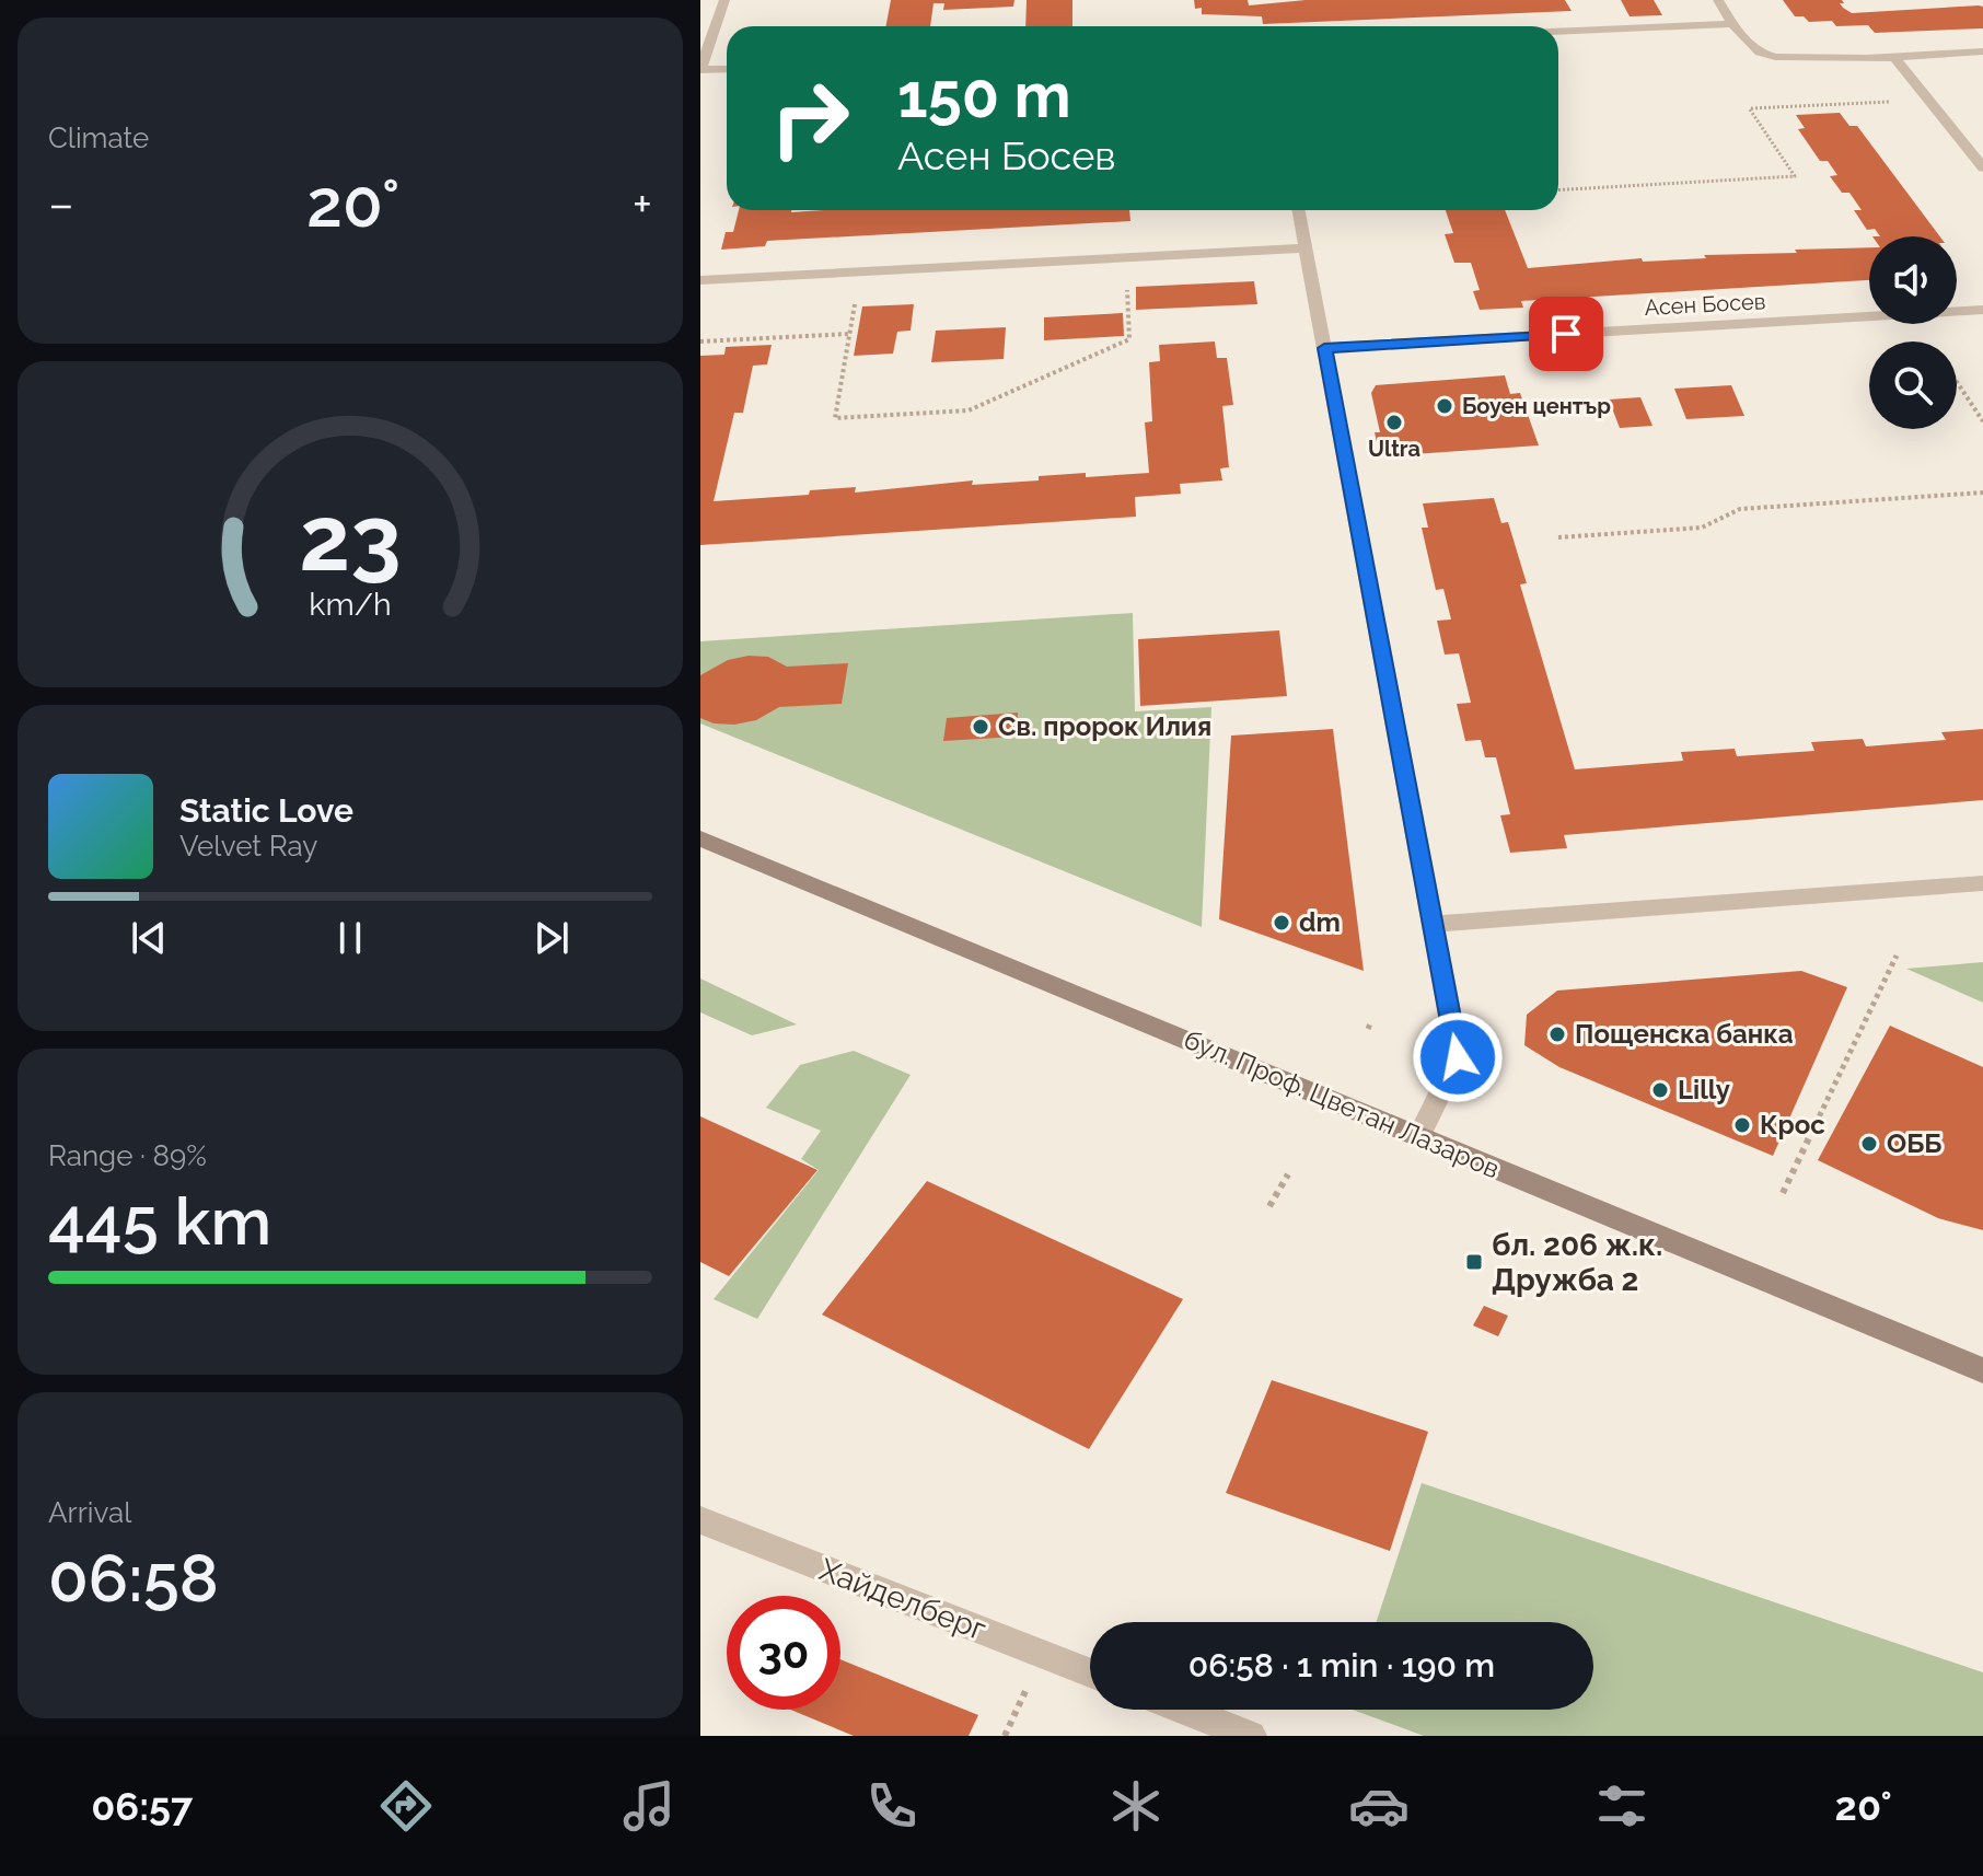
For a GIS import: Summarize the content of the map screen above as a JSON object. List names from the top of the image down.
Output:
{
  "streets": {
    "main road": ["бул. Проф. Цветан Лазаров"],
    "street": ["Асен Босев", "Хайделберг"]
  },
  "places": {
    "other": [
      "Боуен център",
      "Ultra",
      "Св. пророк Илия",
      "dm",
      "Пощенска банка",
      "Lilly",
      "Крос",
      "ОББ"
    ],
    "transit": ["бл. 206 ж.к. Дружба 2"]
  },
  "page": {
    "tile": [
      "Climate",
      ["Range · 89%", "445 km"],
      ["Arrival", "06:58"]
    ],
    "turn": ["150 m", "Асен Босев"],
    "heat": ["−", "20°", "+"],
    "song": ["Static Love", "Velvet Ray"],
    "limit": "30",
    "trip": "06:58 · 1 min · 190 m",
    "tabs": ["06:57", "20°"],
    "gauge": ["23", "km/h"]
  }
}
